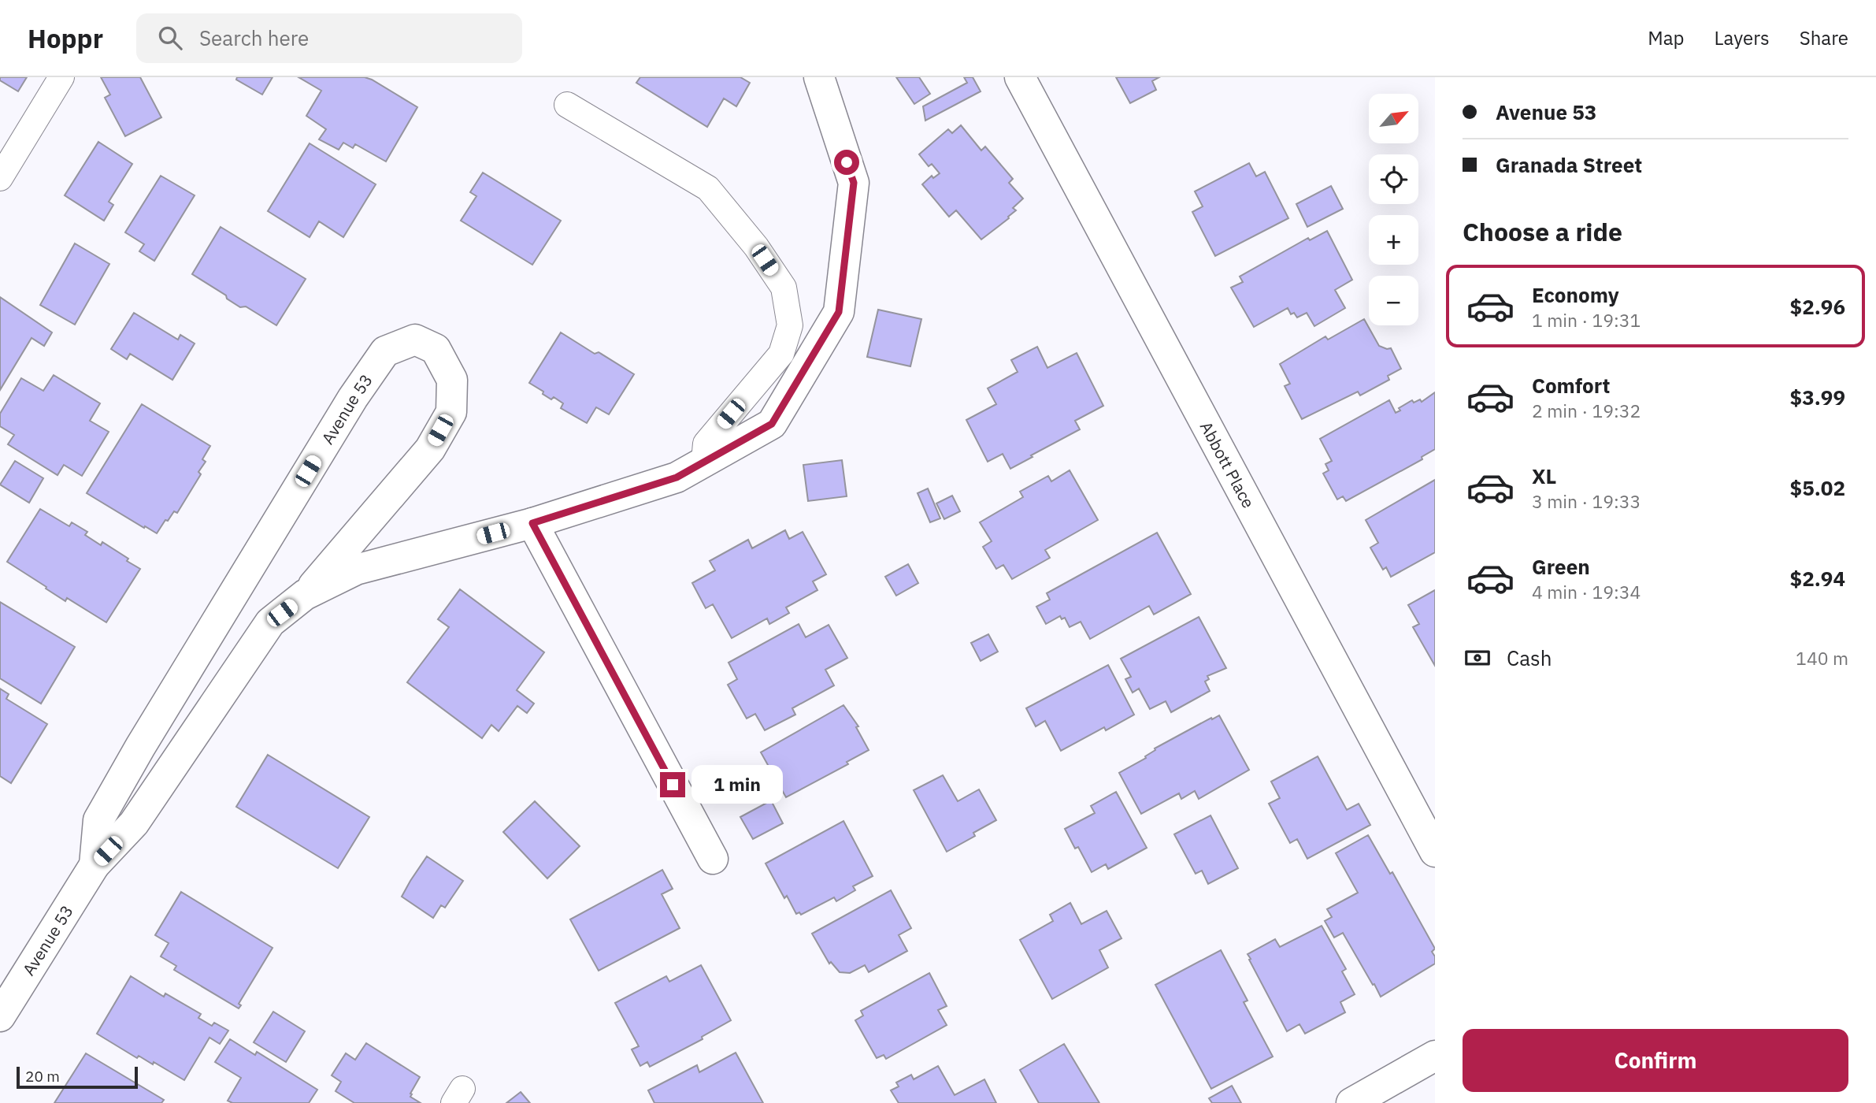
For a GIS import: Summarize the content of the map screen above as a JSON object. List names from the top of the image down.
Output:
{
  "streets": {
    "street": ["Avenue 53", "Abbott Place"]
  },
  "scale_bar": "20 m",
  "north": "top right",
  "page": {
    "header": "Hoppr",
    "search": "Search here",
    "nav": ["Map", "Layers", "Share"],
    "banner": ["Avenue 53", "Granada Street"],
    "map_buttons": ["+", "−"],
    "heading": "Choose a ride",
    "list": [
      {
        "name": "Economy",
        "note": "1 min · 19:31",
        "value": "$2.96"
      },
      {
        "name": "Comfort",
        "note": "2 min · 19:32",
        "value": "$3.99"
      },
      {
        "name": "XL",
        "note": "3 min · 19:33",
        "value": "$5.02"
      },
      {
        "name": "Green",
        "note": "4 min · 19:34",
        "value": "$2.94"
      }
    ],
    "pay": ["Cash", "140 m"],
    "bubble": "1 min",
    "buttons": "Confirm",
    "scale": "20 m"
  }
}
